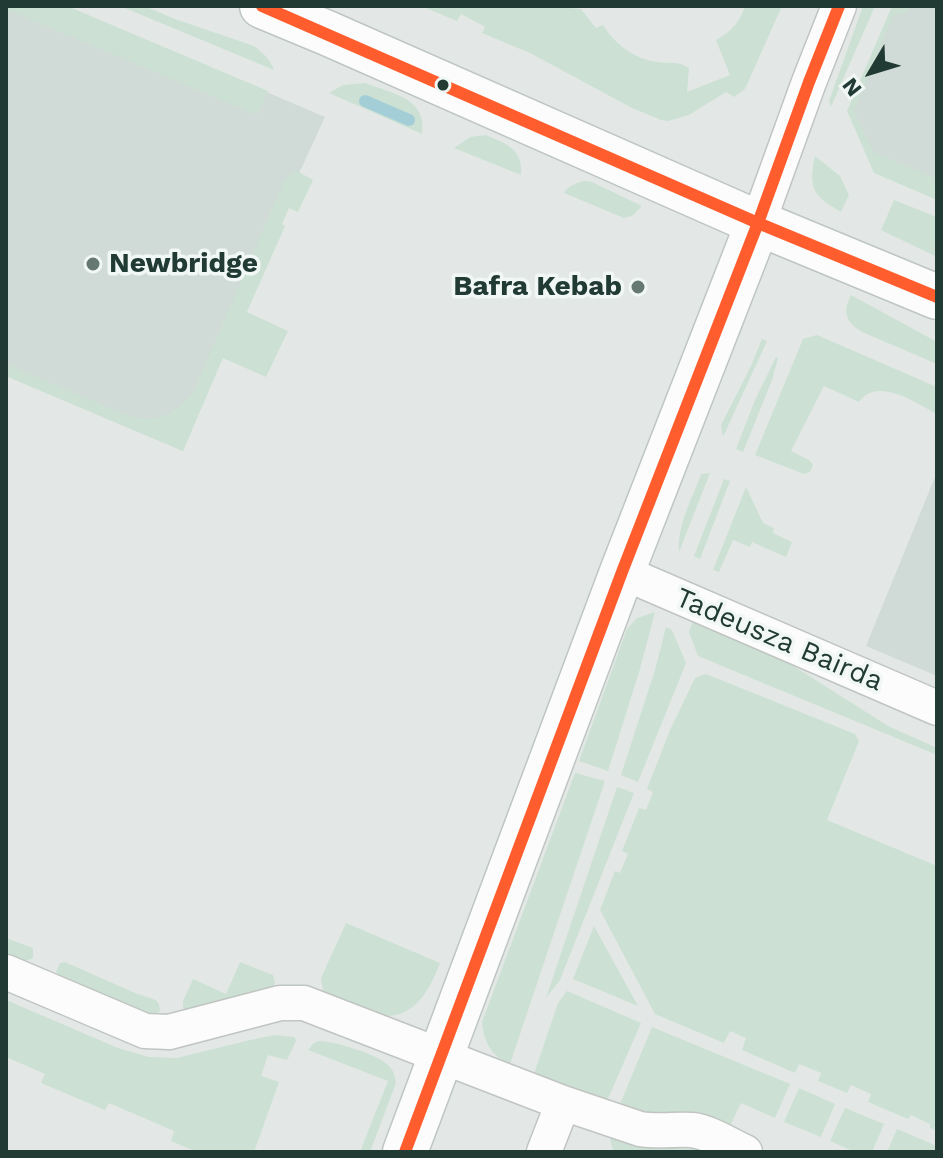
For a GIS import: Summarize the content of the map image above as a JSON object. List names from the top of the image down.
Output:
{
  "streets": {
    "street": ["Tadeusza Bairda"]
  },
  "places": ["Newbridge", "Bafra Kebab"],
  "north": "bottom left"
}
